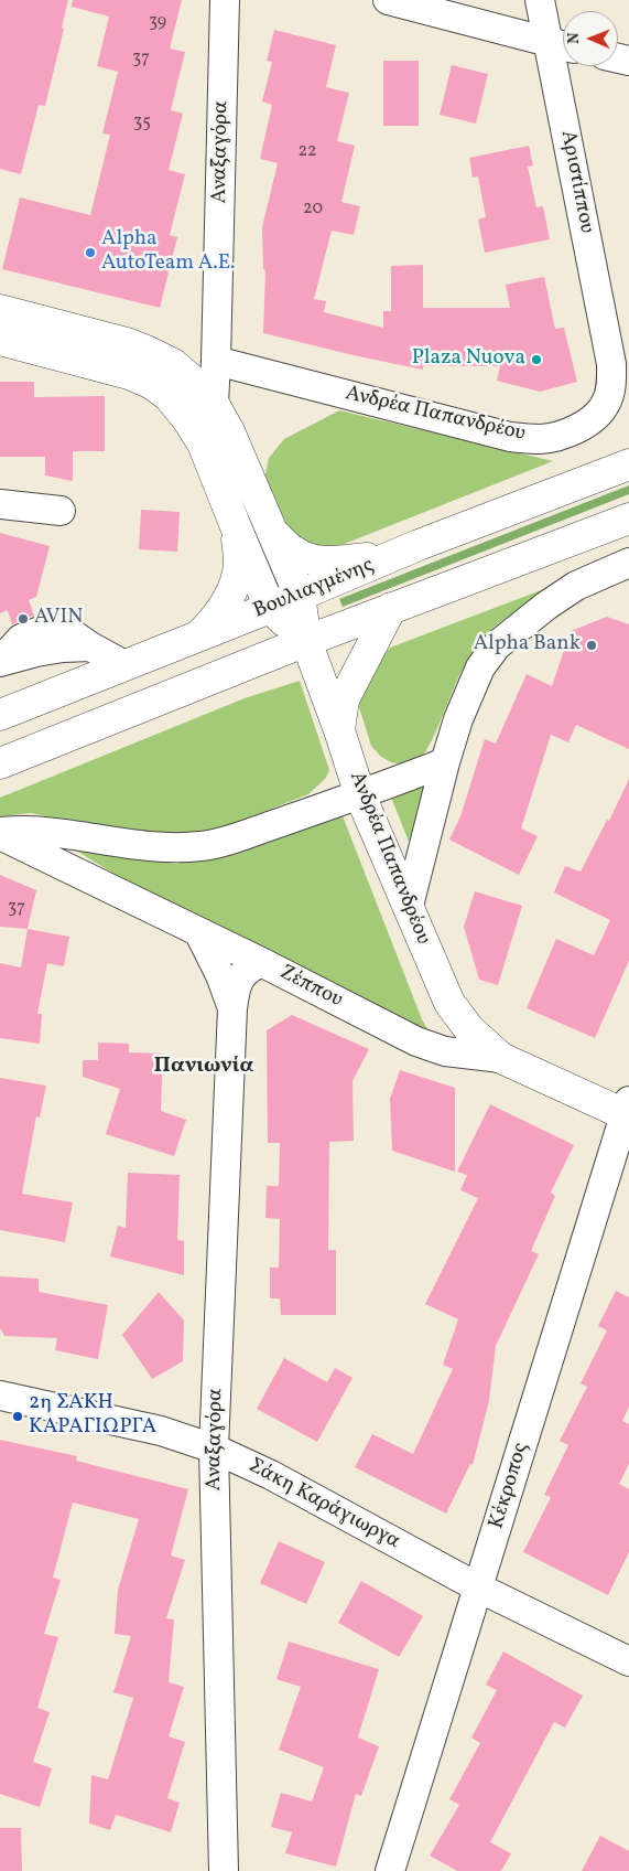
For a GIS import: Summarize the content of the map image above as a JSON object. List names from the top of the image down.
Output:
{
  "streets": {
    "main road": ["Ανδρέα Παπανδρέου", "Βουλιαγμένης", "Ζέππου"],
    "street": [
      "Αναξαγόρα",
      "Αριστίππου",
      "Κέκροπος",
      "Σάκη Καράγιωργα"
    ]
  },
  "crossings": [
    ["Αναξαγόρα", "Ανδρέα Παπανδρέου"],
    ["Αναξαγόρα", "Ζέππου"],
    ["Αναξαγόρα", "Σάκη Καράγιωργα"],
    ["Αριστίππου", "Ανδρέα Παπανδρέου"],
    ["Ανδρέα Παπανδρέου", "Βουλιαγμένης"],
    ["Ανδρέα Παπανδρέου", "Ζέππου"],
    ["Ζέππου", "Κέκροπος"],
    ["Κέκροπος", "Σάκη Καράγιωργα"]
  ],
  "districts": ["Πανιωνία"],
  "places": [
    "Alpha AutoTeam Α.Ε.",
    "Plaza Nuova",
    "AVIN",
    "Alpha Bank",
    "2η ΣΑΚΗ ΚΑΡΑΓΙΩΡΓΑ"
  ],
  "house_numbers": [
    "39",
    "37",
    "35",
    "22",
    "20",
    "37"
  ],
  "north": "left"
}
